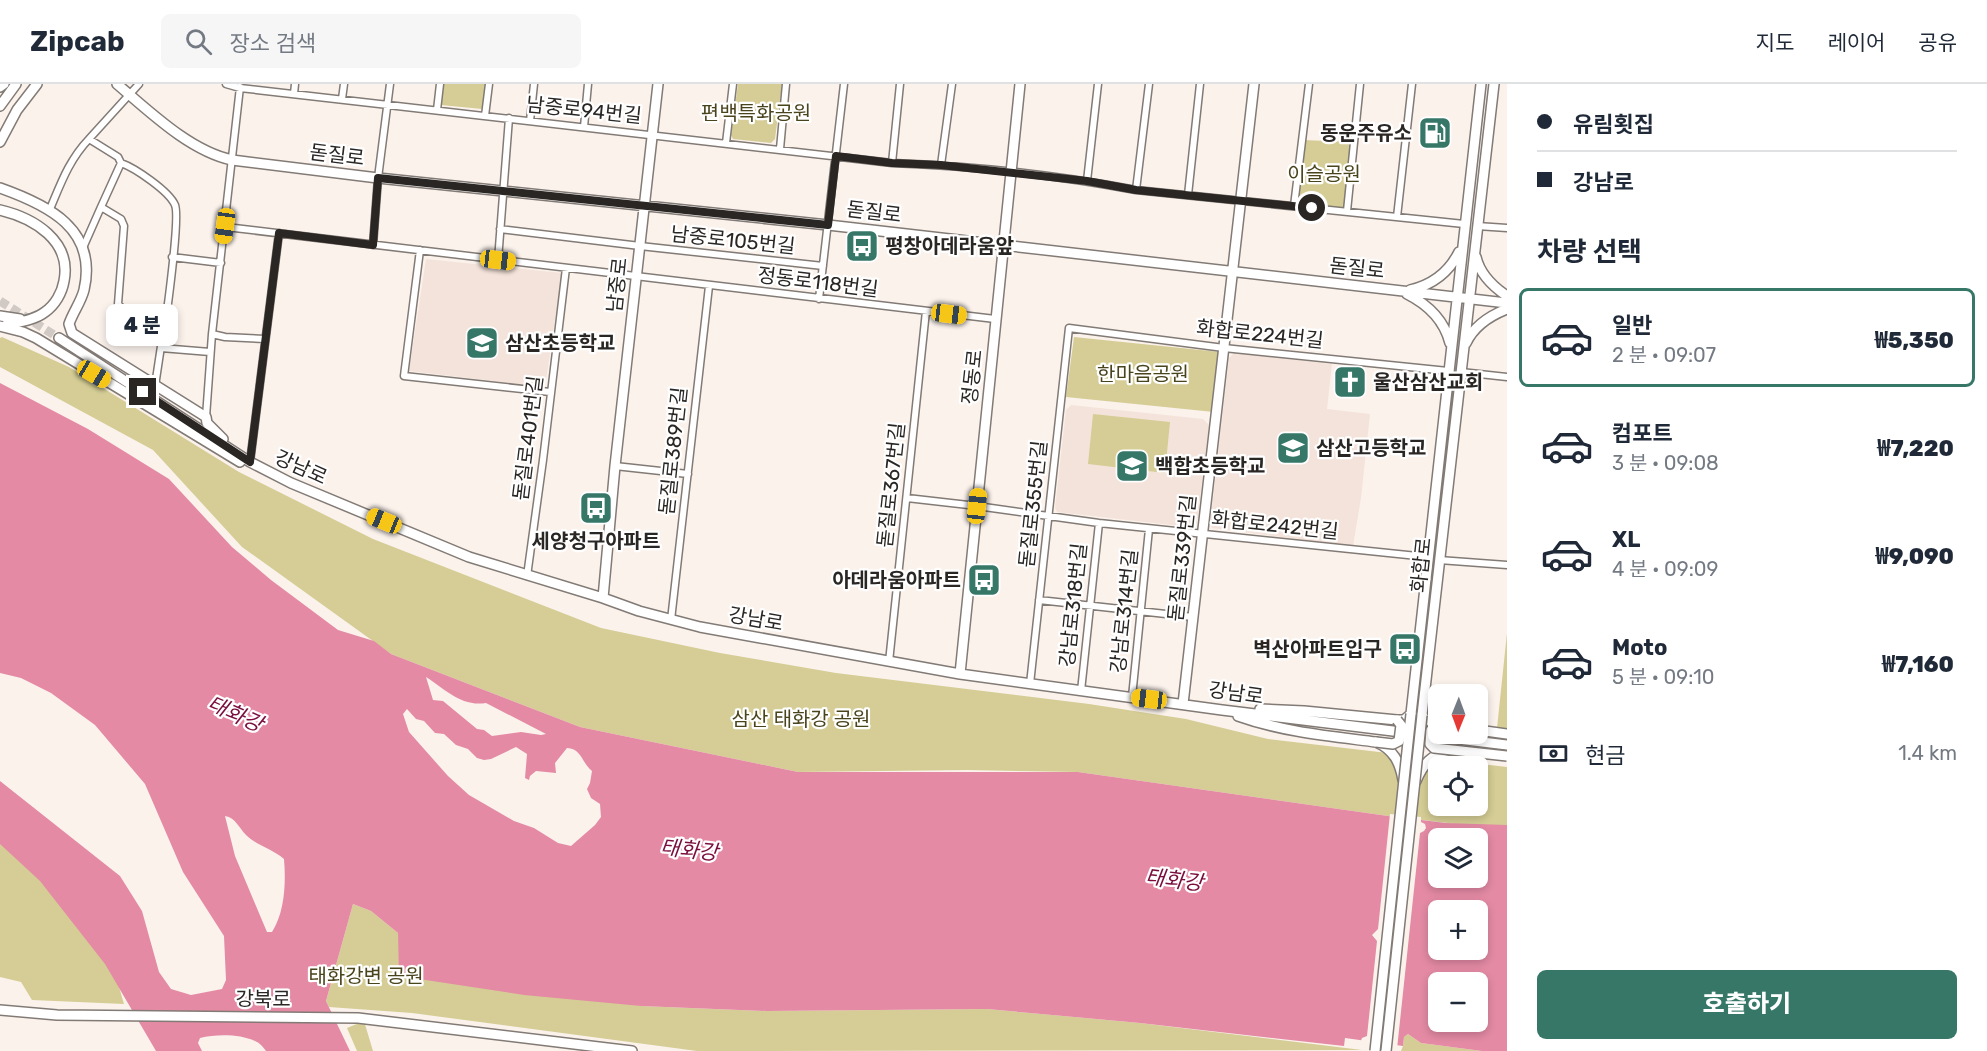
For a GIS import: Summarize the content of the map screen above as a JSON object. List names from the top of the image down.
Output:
{
  "streets": {
    "main road": [
      "돋질로",
      "남중로",
      "정동로",
      "강남로",
      "돋질로339번길",
      "화합로",
      "강북로"
    ],
    "street": [
      "남중로94번길",
      "남중로105번길",
      "정동로118번길",
      "화합로224번길",
      "돋질로401번길",
      "돋질로389번길",
      "돋질로367번길",
      "돋질로355번길",
      "화합로242번길",
      "강남로318번길",
      "강남로314번길"
    ]
  },
  "crossings": [
    ["남중로94번길", "남중로"],
    ["남중로94번길", "정동로"],
    ["남중로94번길", "돋질로339번길"],
    ["남중로94번길", "화합로"],
    ["돋질로", "남중로"],
    ["돋질로", "정동로"],
    ["돋질로", "돋질로339번길"],
    ["돋질로", "화합로"],
    ["남중로105번길", "남중로"],
    ["정동로118번길", "남중로"],
    ["정동로118번길", "정동로"],
    ["정동로118번길", "돋질로401번길"],
    ["정동로118번길", "돋질로389번길"],
    ["정동로118번길", "돋질로367번길"],
    ["남중로", "강남로"],
    ["화합로224번길", "돋질로355번길"],
    ["화합로224번길", "돋질로339번길"],
    ["화합로224번길", "화합로"],
    ["정동로", "강남로"],
    ["정동로", "화합로242번길"],
    ["돋질로401번길", "강남로"],
    ["돋질로389번길", "강남로"],
    ["강남로", "돋질로367번길"],
    ["강남로", "돋질로355번길"],
    ["강남로", "돋질로339번길"],
    ["강남로", "강남로318번길"],
    ["강남로", "강남로314번길"],
    ["돋질로367번길", "화합로242번길"],
    ["돋질로355번길", "화합로242번길"],
    ["화합로242번길", "돋질로339번길"],
    ["화합로242번길", "화합로"],
    ["화합로242번길", "강남로318번길"],
    ["화합로242번길", "강남로314번길"]
  ],
  "water": ["태화강"],
  "parks": [
    "편백특화공원",
    "이슬공원",
    "한마음공원",
    "삼산 태화강 공원",
    "태화강변 공원"
  ],
  "places": {
    "fuel station": ["동운주유소"],
    "bus stop": [
      "평창아데라움앞",
      "세양청구아파트",
      "아데라움아파트",
      "벽산아파트입구"
    ],
    "school or university": ["삼산초등학교", "삼산고등학교", "백합초등학교"],
    "church": ["울산삼산교회"]
  },
  "north": "bottom",
  "page": {
    "header": "Zipcab",
    "search": "장소 검색",
    "nav": ["지도", "레이어", "공유"],
    "banner": ["유림횟집", "강남로"],
    "heading": "차량 선택",
    "list": [
      {
        "name": "일반",
        "note": "2 분 · 09:07",
        "value": "₩5,350"
      },
      {
        "name": "컴포트",
        "note": "3 분 · 09:08",
        "value": "₩7,220"
      },
      {
        "name": "XL",
        "note": "4 분 · 09:09",
        "value": "₩9,090"
      },
      {
        "name": "Moto",
        "note": "5 분 · 09:10",
        "value": "₩7,160"
      }
    ],
    "bubble": "4 분",
    "map_buttons": ["+", "−"],
    "pay": ["현금", "1.4 km"],
    "buttons": "호출하기"
  }
}
